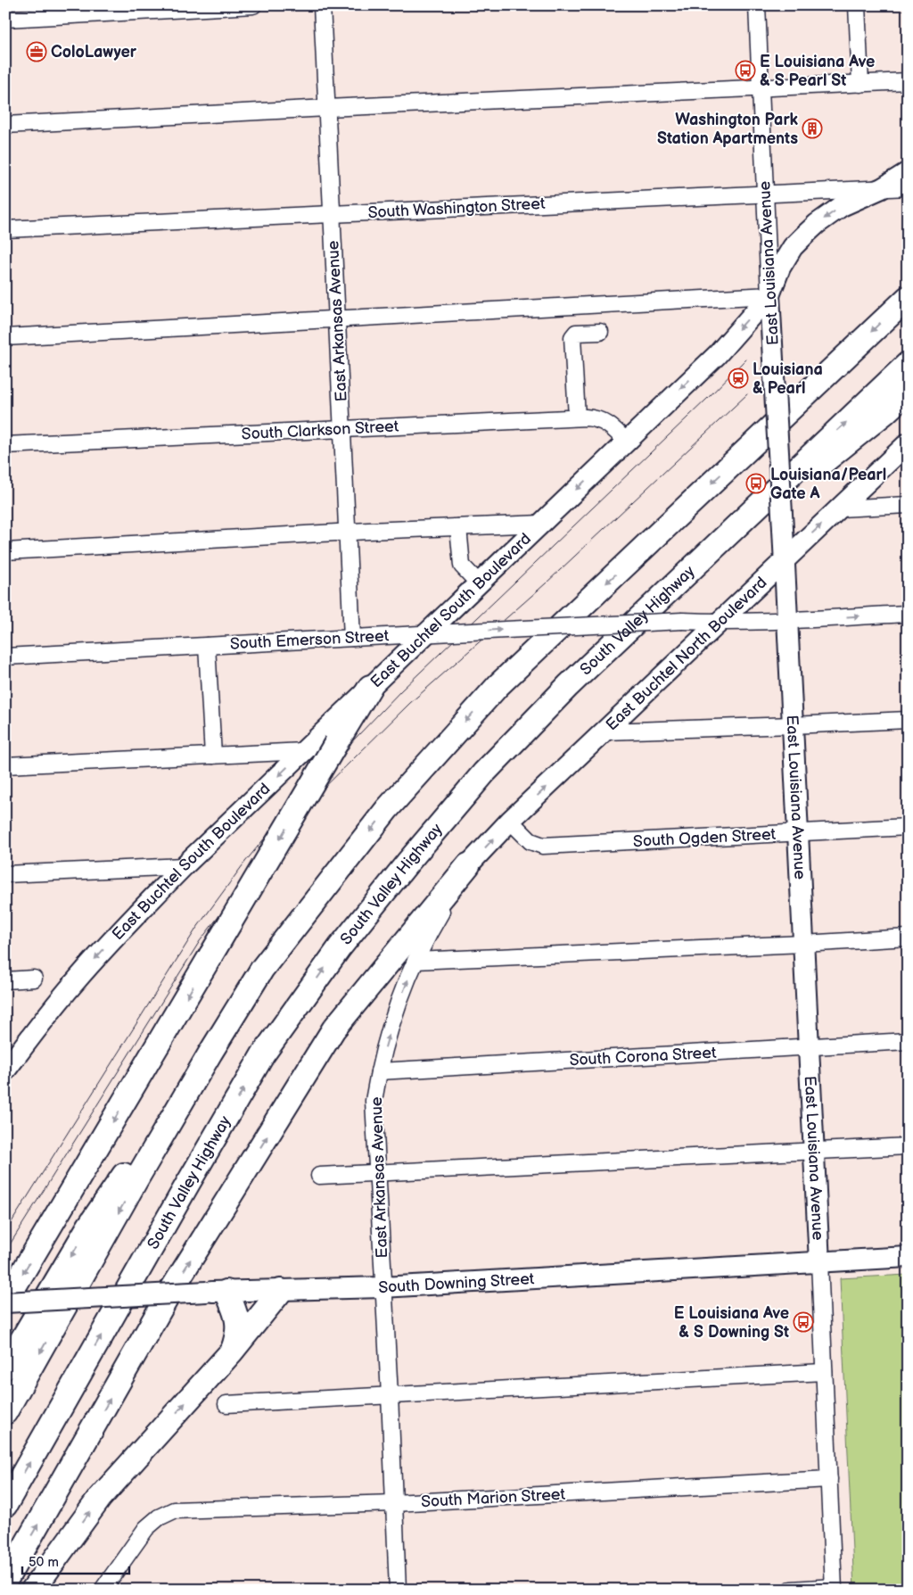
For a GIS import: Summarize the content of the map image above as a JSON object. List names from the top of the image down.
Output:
{
  "streets": {
    "highway": ["South Valley Highway"],
    "main road": [
      "East Louisiana Avenue",
      "East Buchtel South Boulevard",
      "East Buchtel North Boulevard",
      "South Downing Street"
    ],
    "street": [
      "South Washington Street",
      "East Arkansas Avenue",
      "South Clarkson Street",
      "South Emerson Street",
      "South Ogden Street",
      "South Corona Street",
      "South Marion Street"
    ]
  },
  "crossings": [
    ["South Washington Street", "East Louisiana Avenue"],
    ["South Washington Street", "East Arkansas Avenue"],
    ["South Washington Street", "East Buchtel South Boulevard"],
    ["East Louisiana Avenue", "East Buchtel South Boulevard"],
    ["East Louisiana Avenue", "South Emerson Street"],
    ["East Louisiana Avenue", "East Buchtel North Boulevard"],
    ["East Louisiana Avenue", "South Ogden Street"],
    ["East Louisiana Avenue", "South Corona Street"],
    ["East Louisiana Avenue", "South Downing Street"],
    ["East Louisiana Avenue", "South Marion Street"],
    ["East Arkansas Avenue", "South Clarkson Street"],
    ["East Arkansas Avenue", "South Emerson Street"],
    ["East Arkansas Avenue", "East Buchtel North Boulevard"],
    ["East Arkansas Avenue", "South Corona Street"],
    ["East Arkansas Avenue", "South Downing Street"],
    ["East Arkansas Avenue", "South Marion Street"],
    ["South Clarkson Street", "East Buchtel South Boulevard"],
    ["East Buchtel South Boulevard", "South Emerson Street"],
    ["South Emerson Street", "East Buchtel North Boulevard"],
    ["East Buchtel North Boulevard", "South Ogden Street"]
  ],
  "one_way": ["East Buchtel South Boulevard", "East Buchtel North Boulevard"],
  "places": {
    "office": ["ColoLawyer"],
    "bus stop": ["E Louisiana Ave & S Pearl St", "Louisiana/Pearl Gate A", "E Louisiana Ave & S Downing St"],
    "building": ["Washington Park Station Apartments"],
    "station": ["Louisiana & Pearl"]
  },
  "scale_bar": "50 m"
}
